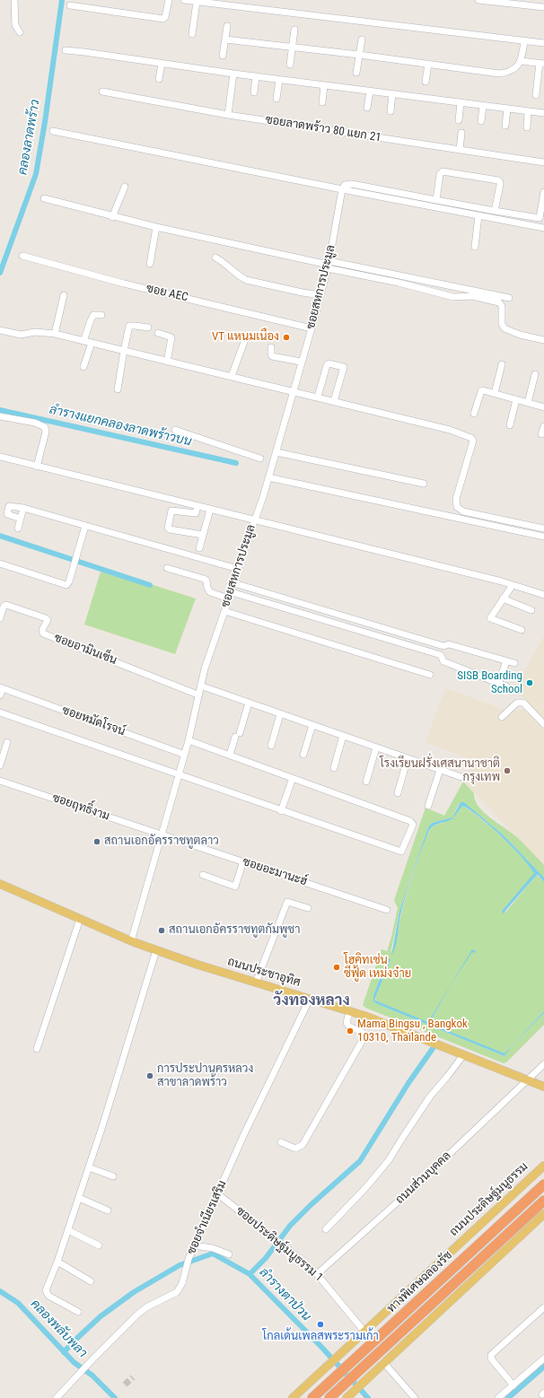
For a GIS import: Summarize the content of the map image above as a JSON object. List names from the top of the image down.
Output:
{
  "streets": {
    "highway": ["ทางพิเศษฉลองรัช"],
    "main road": ["ถนนประชาอุทิศ", "ถนนประดิษฐ์มนูธรรม"],
    "street": [
      "ซอยลาดพร้าว 80 แยก 21",
      "ซอยสหการประมูล",
      "ซอย AEC",
      "ซอยอามินเซ็น",
      "ซอยหมัดโรจน์",
      "ซอยฤทธิ์งาม",
      "ซอยอะมานะฮ์",
      "ถนนส่วนบุคคล",
      "ซอยจำเนียรเสริม",
      "ซอยประดิษฐ์มนูธรรม 1"
    ]
  },
  "crossings": [
    ["ซอยสหการประมูล", "ซอย AEC"],
    ["ซอยสหการประมูล", "ซอยอามินเซ็น"],
    ["ซอยสหการประมูล", "ซอยหมัดโรจน์"],
    ["ซอยสหการประมูล", "ซอยฤทธิ์งาม"],
    ["ซอยสหการประมูล", "ซอยอะมานะฮ์"],
    ["ซอยสหการประมูล", "ถนนประชาอุทิศ"],
    ["ซอยฤทธิ์งาม", "ซอยอะมานะฮ์"],
    ["ถนนประชาอุทิศ", "ถนนส่วนบุคคล"],
    ["ถนนประชาอุทิศ", "ซอยจำเนียรเสริม"],
    ["ถนนส่วนบุคคล", "ซอยประดิษฐ์มนูธรรม 1"],
    ["ถนนประดิษฐ์มนูธรรม", "ซอยประดิษฐ์มนูธรรม 1"],
    ["ซอยจำเนียรเสริม", "ซอยประดิษฐ์มนูธรรม 1"]
  ],
  "districts": ["วังทองหลาง"],
  "water": [
    "คลองลาดพร้าว",
    "ลำรางแยกคลองลาดพร้าวบน",
    "ลำรางตาป่วน",
    "คลองพลับพลา"
  ],
  "places": [
    "VT แหนมเนือง",
    "SISB Boarding School",
    "โรงเรียนฝรั่งเศสนานาชาติ กรุงเทพ",
    "สถานเอกอัครราชทูตลาว",
    "สถานเอกอัครราชทูตกัมพูชา",
    "โฮคิทเช่น ซีฟู้ด เหม่งจ๋าย",
    "Mama Bingsu , Bangkok 10310, Thaïlande",
    "การประปานครหลวง สาขาลาดพร้าว",
    "โกลเด้นเพลสพระรามเก้า"
  ]
}
